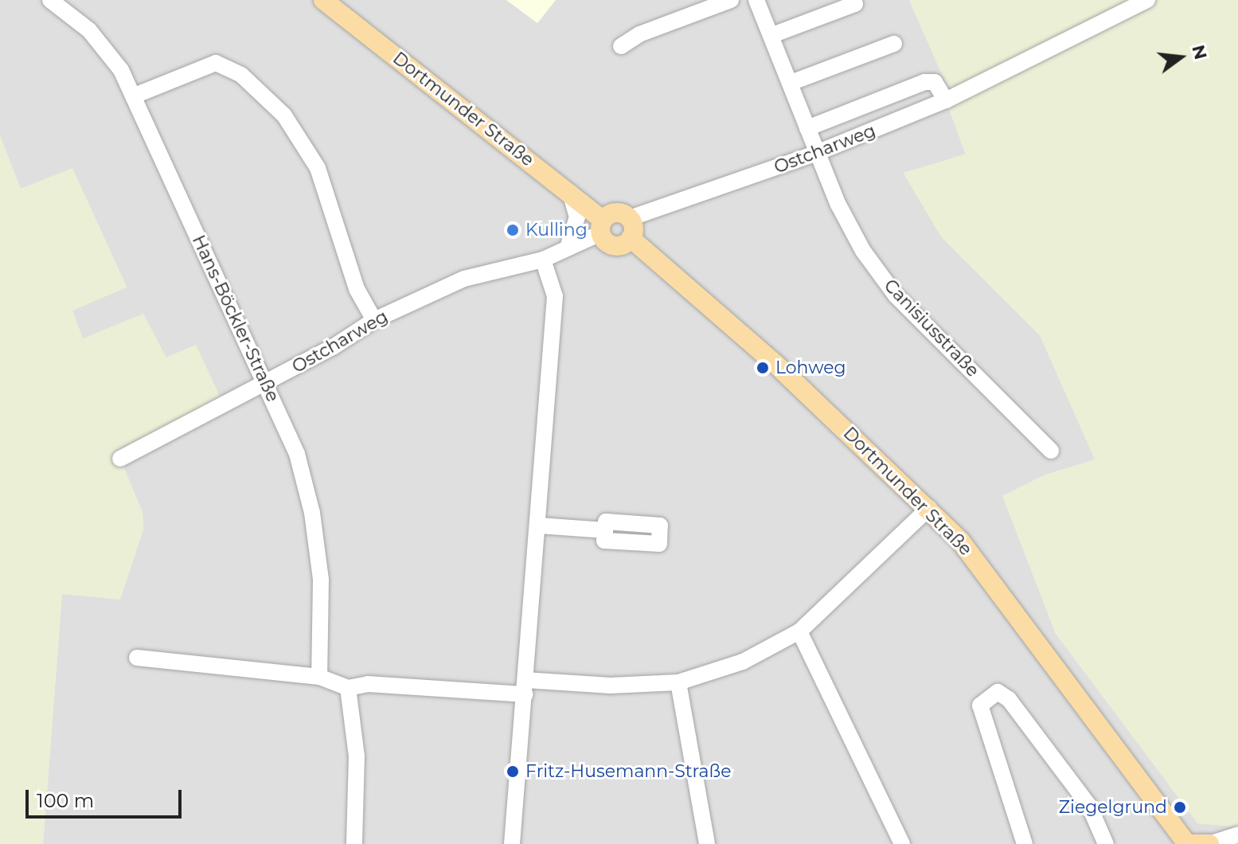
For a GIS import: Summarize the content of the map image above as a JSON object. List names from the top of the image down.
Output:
{
  "streets": {
    "main road": ["Dortmunder Straße"],
    "street": ["Ostcharweg", "Hans-Böckler-Straße", "Canisiusstraße"]
  },
  "crossings": [
    ["Dortmunder Straße", "Ostcharweg"],
    ["Ostcharweg", "Hans-Böckler-Straße"],
    ["Ostcharweg", "Canisiusstraße"]
  ],
  "places": [
    "Kulling",
    "Lohweg",
    "Fritz-Husemann-Straße",
    "Ziegelgrund"
  ],
  "scale_bar": "100 m",
  "north": "right"
}
